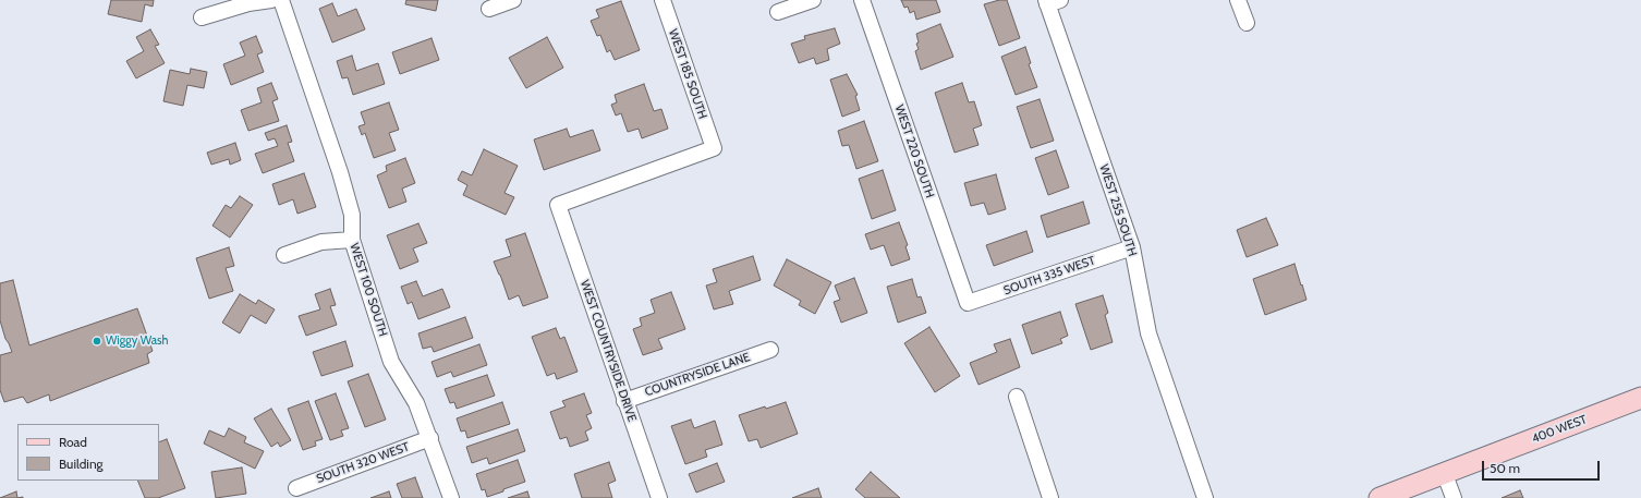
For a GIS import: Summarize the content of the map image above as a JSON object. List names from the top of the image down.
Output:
{
  "streets": {
    "main road": ["400 WEST"],
    "street": [
      "WEST 185 SOUTH",
      "WEST 220 SOUTH",
      "WEST 255 SOUTH",
      "SOUTH 335 WEST",
      "WEST 100 SOUTH",
      "WEST COUNTRYSIDE DRIVE",
      "COUNTRYSIDE LANE",
      "SOUTH 320 WEST"
    ]
  },
  "crossings": [
    ["WEST 185 SOUTH", "WEST COUNTRYSIDE DRIVE"],
    ["WEST 220 SOUTH", "SOUTH 335 WEST"],
    ["WEST 255 SOUTH", "SOUTH 335 WEST"],
    ["WEST 100 SOUTH", "SOUTH 320 WEST"],
    ["WEST COUNTRYSIDE DRIVE", "COUNTRYSIDE LANE"]
  ],
  "places": ["Wiggy Wash"],
  "legend": ["Road", "Building"],
  "scale_bar": "50 m"
}
